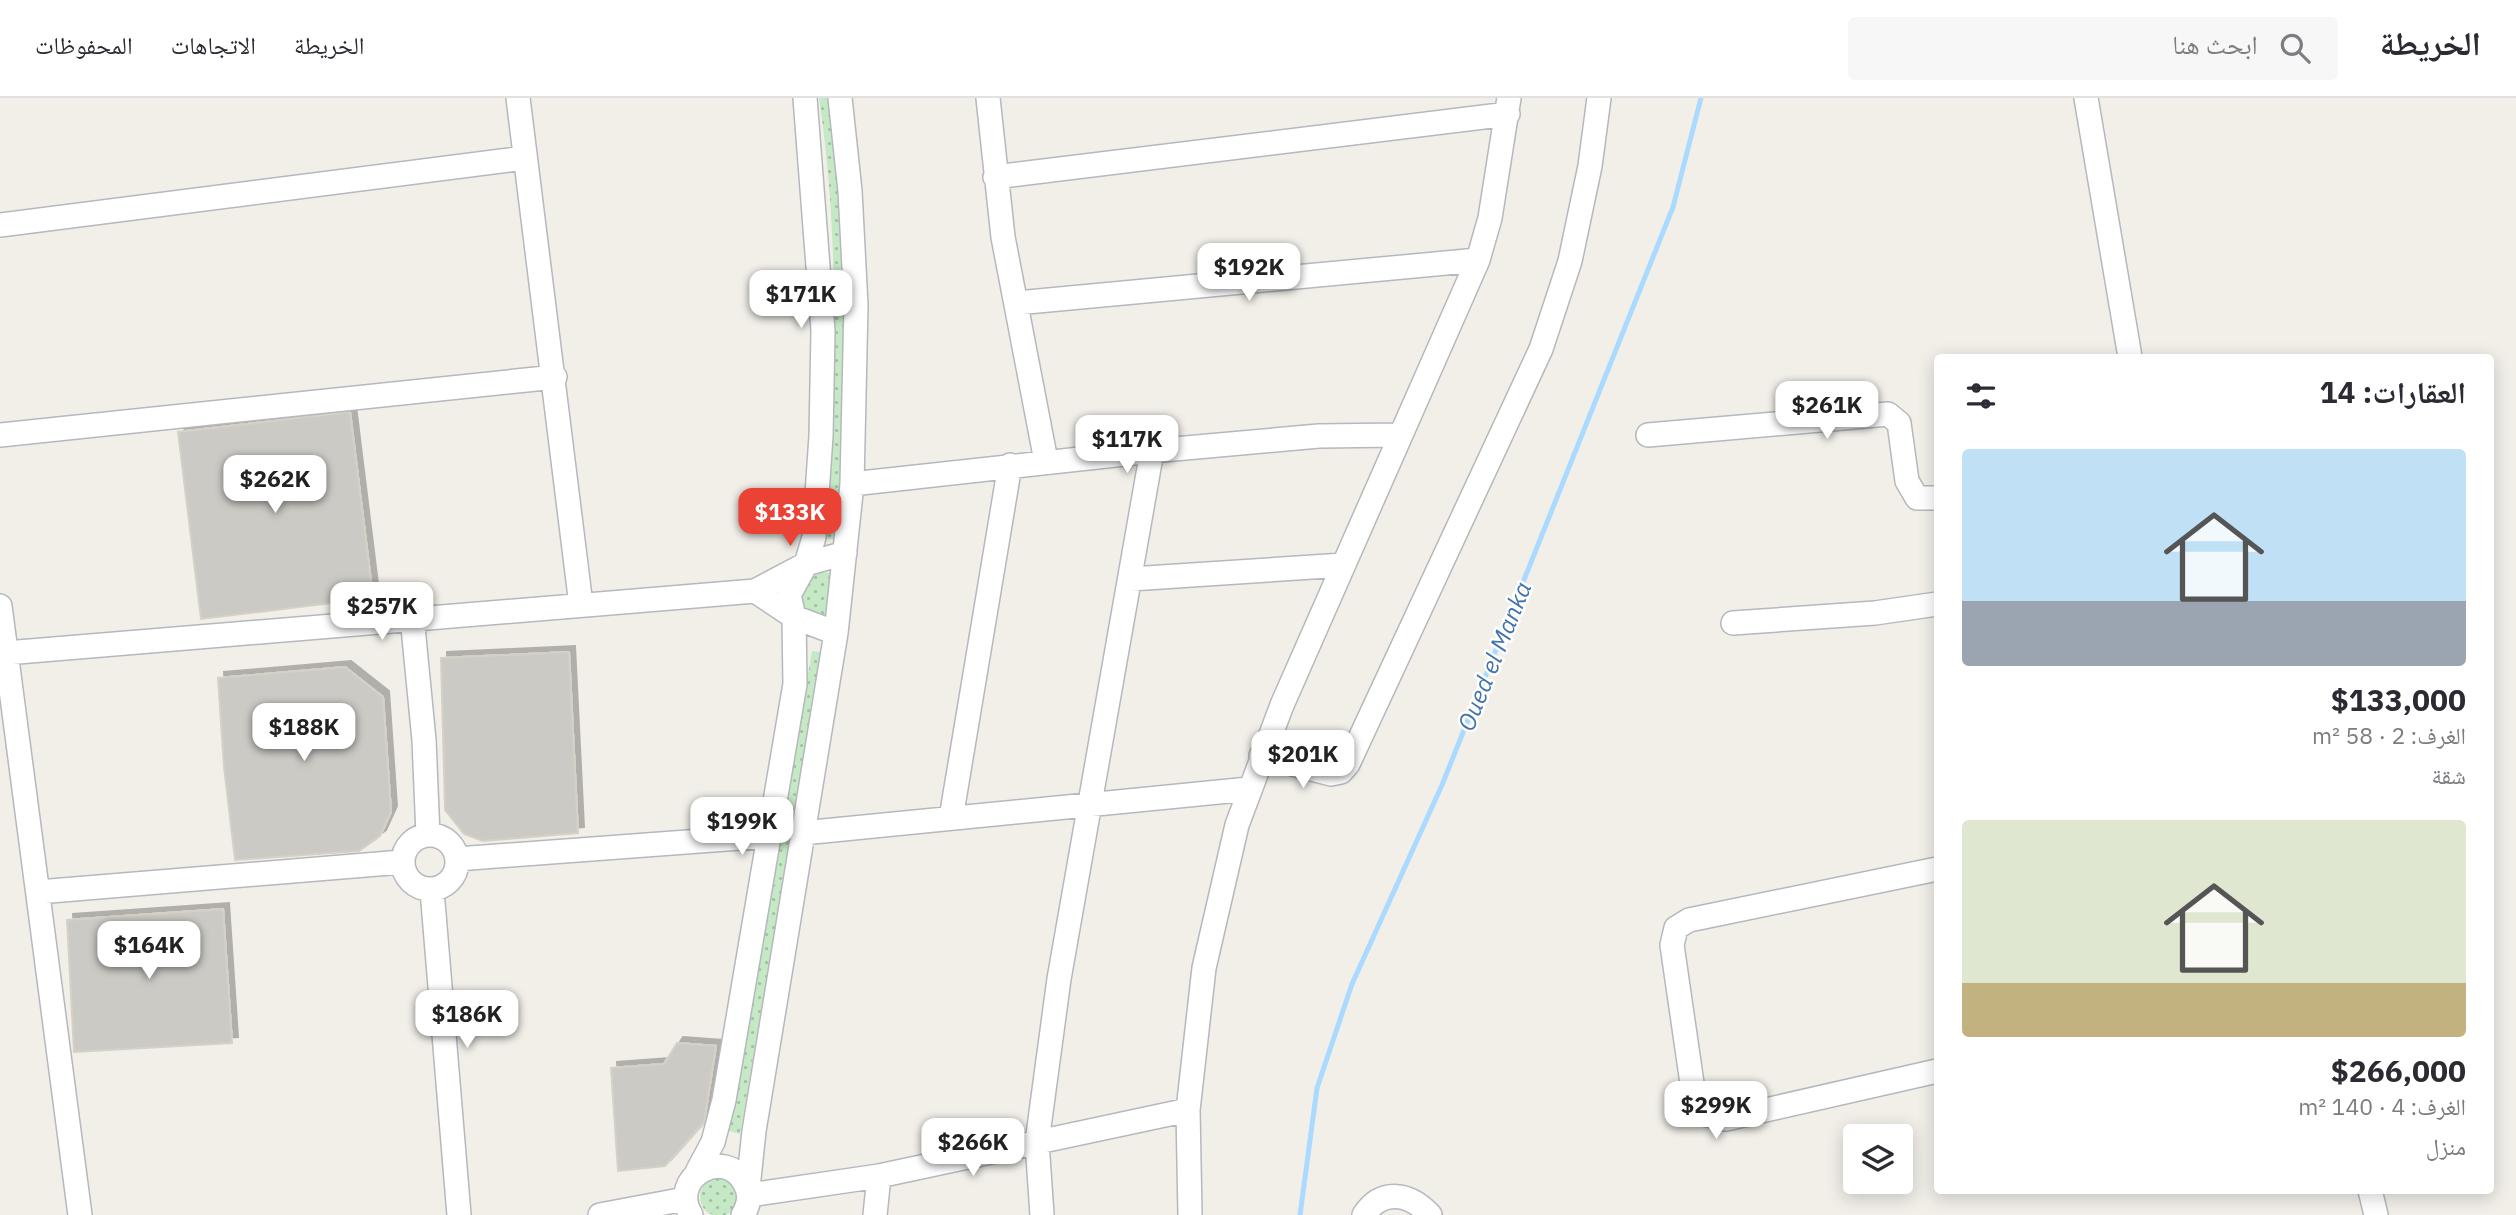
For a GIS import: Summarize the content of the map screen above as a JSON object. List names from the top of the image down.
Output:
{
  "water": ["Oued el Manka"],
  "page": {
    "header": "الخريطة",
    "search": "ابحث هنا",
    "nav": ["الخريطة", "الاتجاهات", "المحفوظات"],
    "price": [
      "$192K",
      "$171K",
      "$261K",
      "$117K",
      "$262K",
      "$133K",
      "$257K",
      "$188K",
      "$201K",
      "$199K",
      "$164K",
      "$186K",
      "$299K",
      "$266K"
    ],
    "heading": "العقارات: 14",
    "list": [
      {
        "name": "$133,000",
        "note": "الغرف: 2 · 58 m² · شقة"
      },
      {
        "name": "$266,000",
        "note": "الغرف: 4 · 140 m² · منزل"
      }
    ]
  }
}
